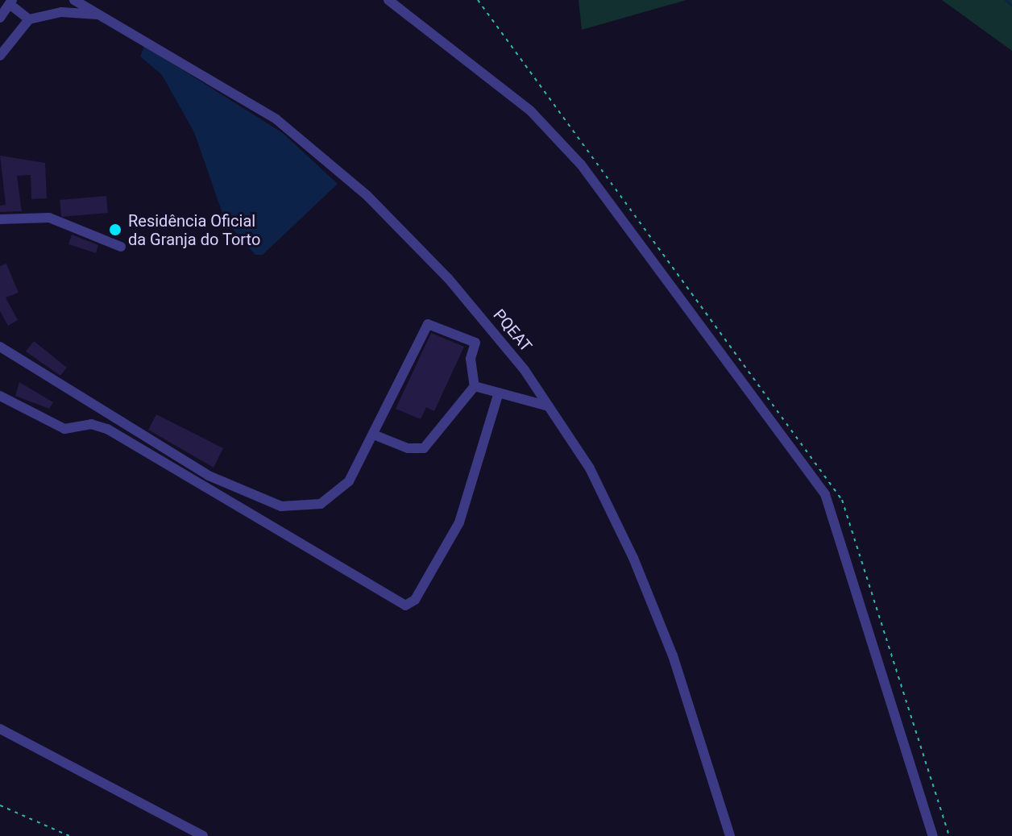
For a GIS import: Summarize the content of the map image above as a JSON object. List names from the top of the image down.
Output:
{
  "streets": {
    "lane": ["PQEAT"]
  },
  "places": ["Residência Oficial da Granja do Torto"]
}
